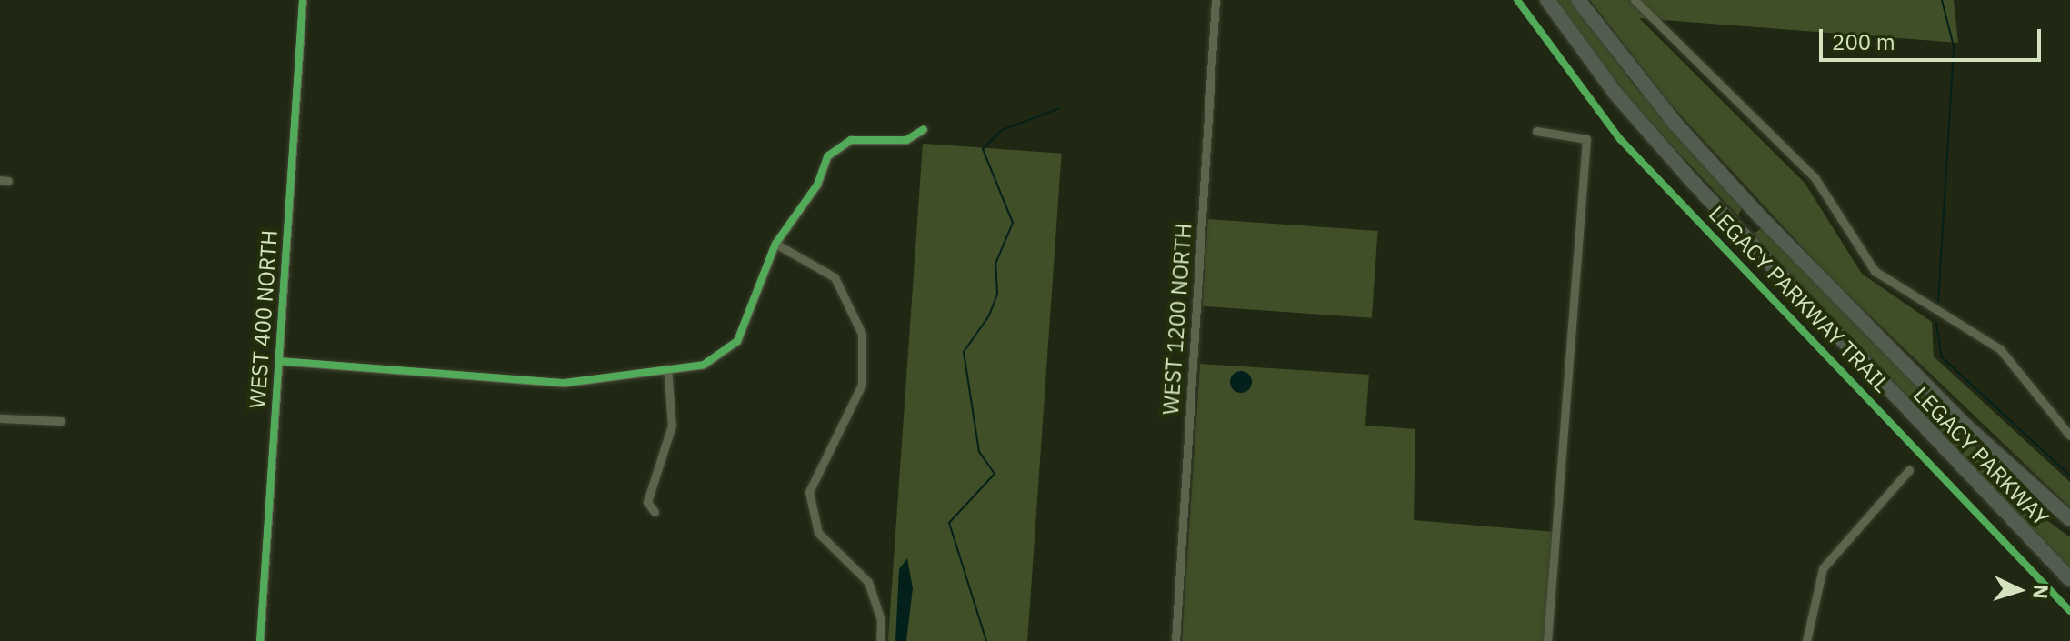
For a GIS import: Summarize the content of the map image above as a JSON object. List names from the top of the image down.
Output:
{
  "streets": {
    "highway": ["LEGACY PARKWAY"],
    "street": ["WEST 400 NORTH", "WEST 1200 NORTH"],
    "cycle path": ["LEGACY PARKWAY TRAIL"]
  },
  "scale_bar": "200 m",
  "north": "right"
}
